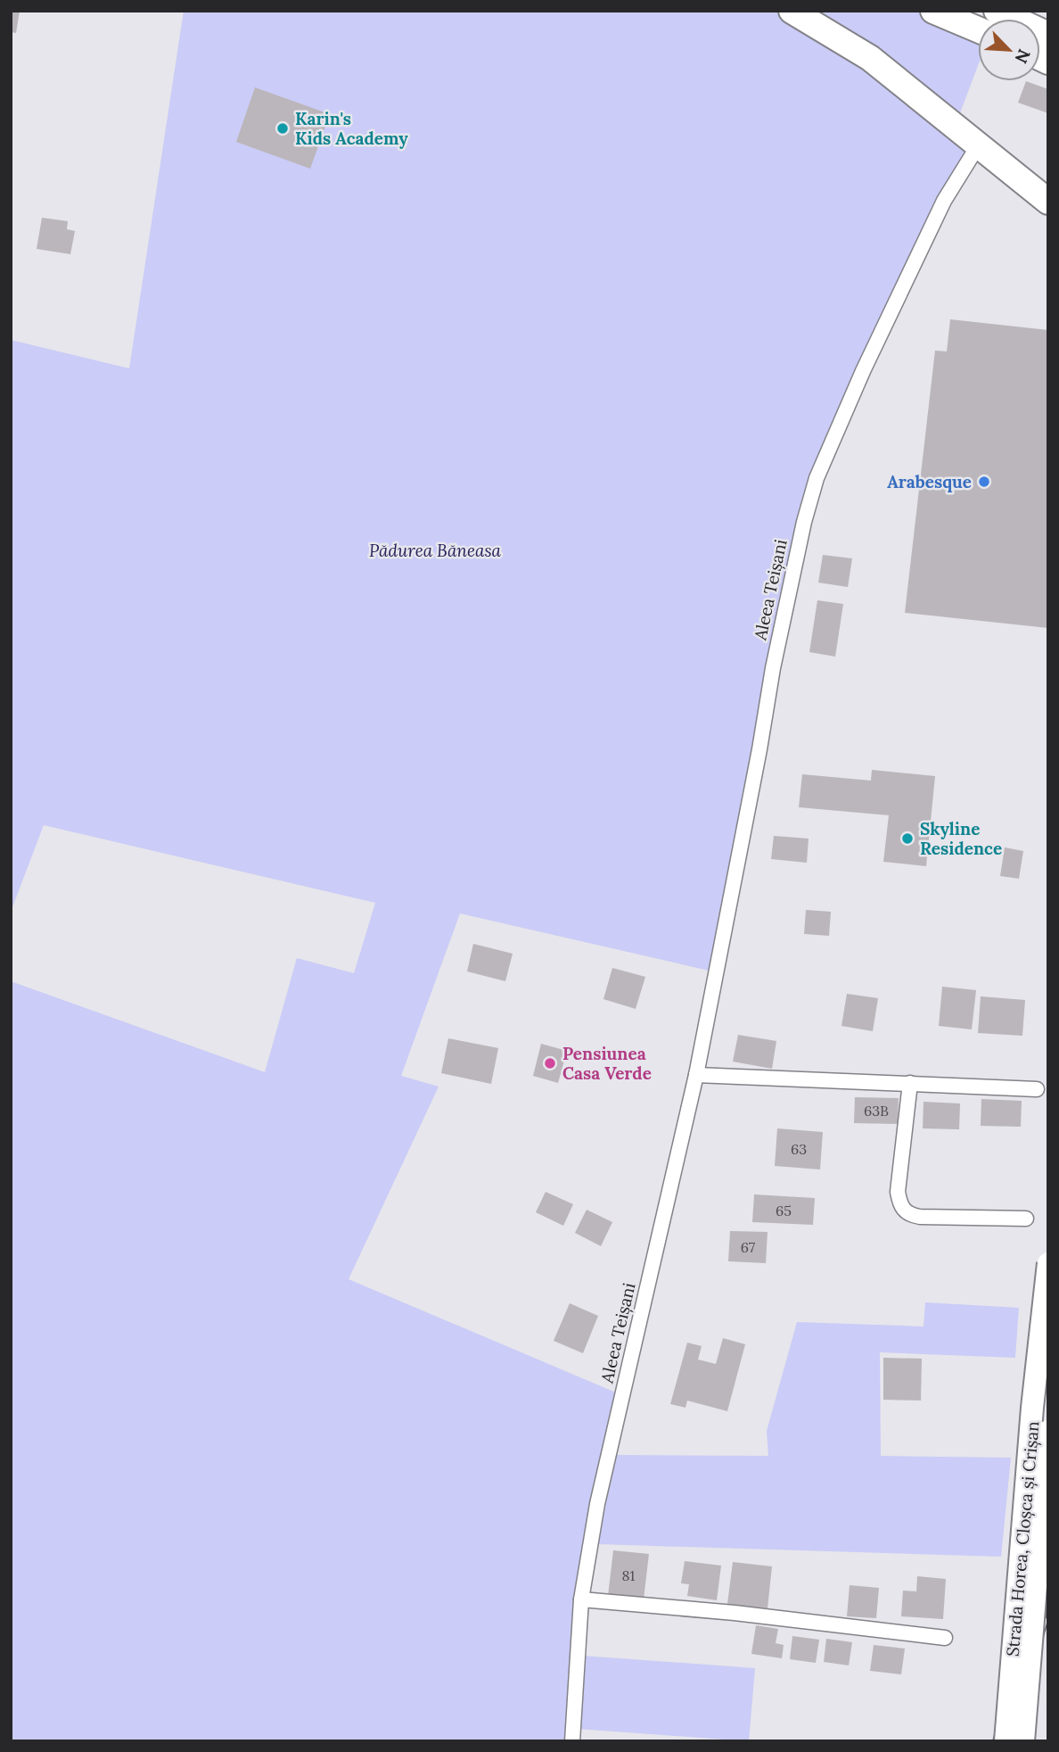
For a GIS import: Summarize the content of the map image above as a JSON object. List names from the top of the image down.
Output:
{
  "streets": {
    "main road": ["Strada Horea, Cloșca și Crișan"],
    "street": ["Aleea Teișani"]
  },
  "parks": ["Pădurea Băneasa"],
  "places": [
    "Karin's Kids Academy",
    "Arabesque",
    "Skyline Residence",
    "Pensiunea Casa Verde"
  ],
  "house_numbers": [
    "63B",
    "63",
    "65",
    "67",
    "81"
  ],
  "north": "bottom right"
}
